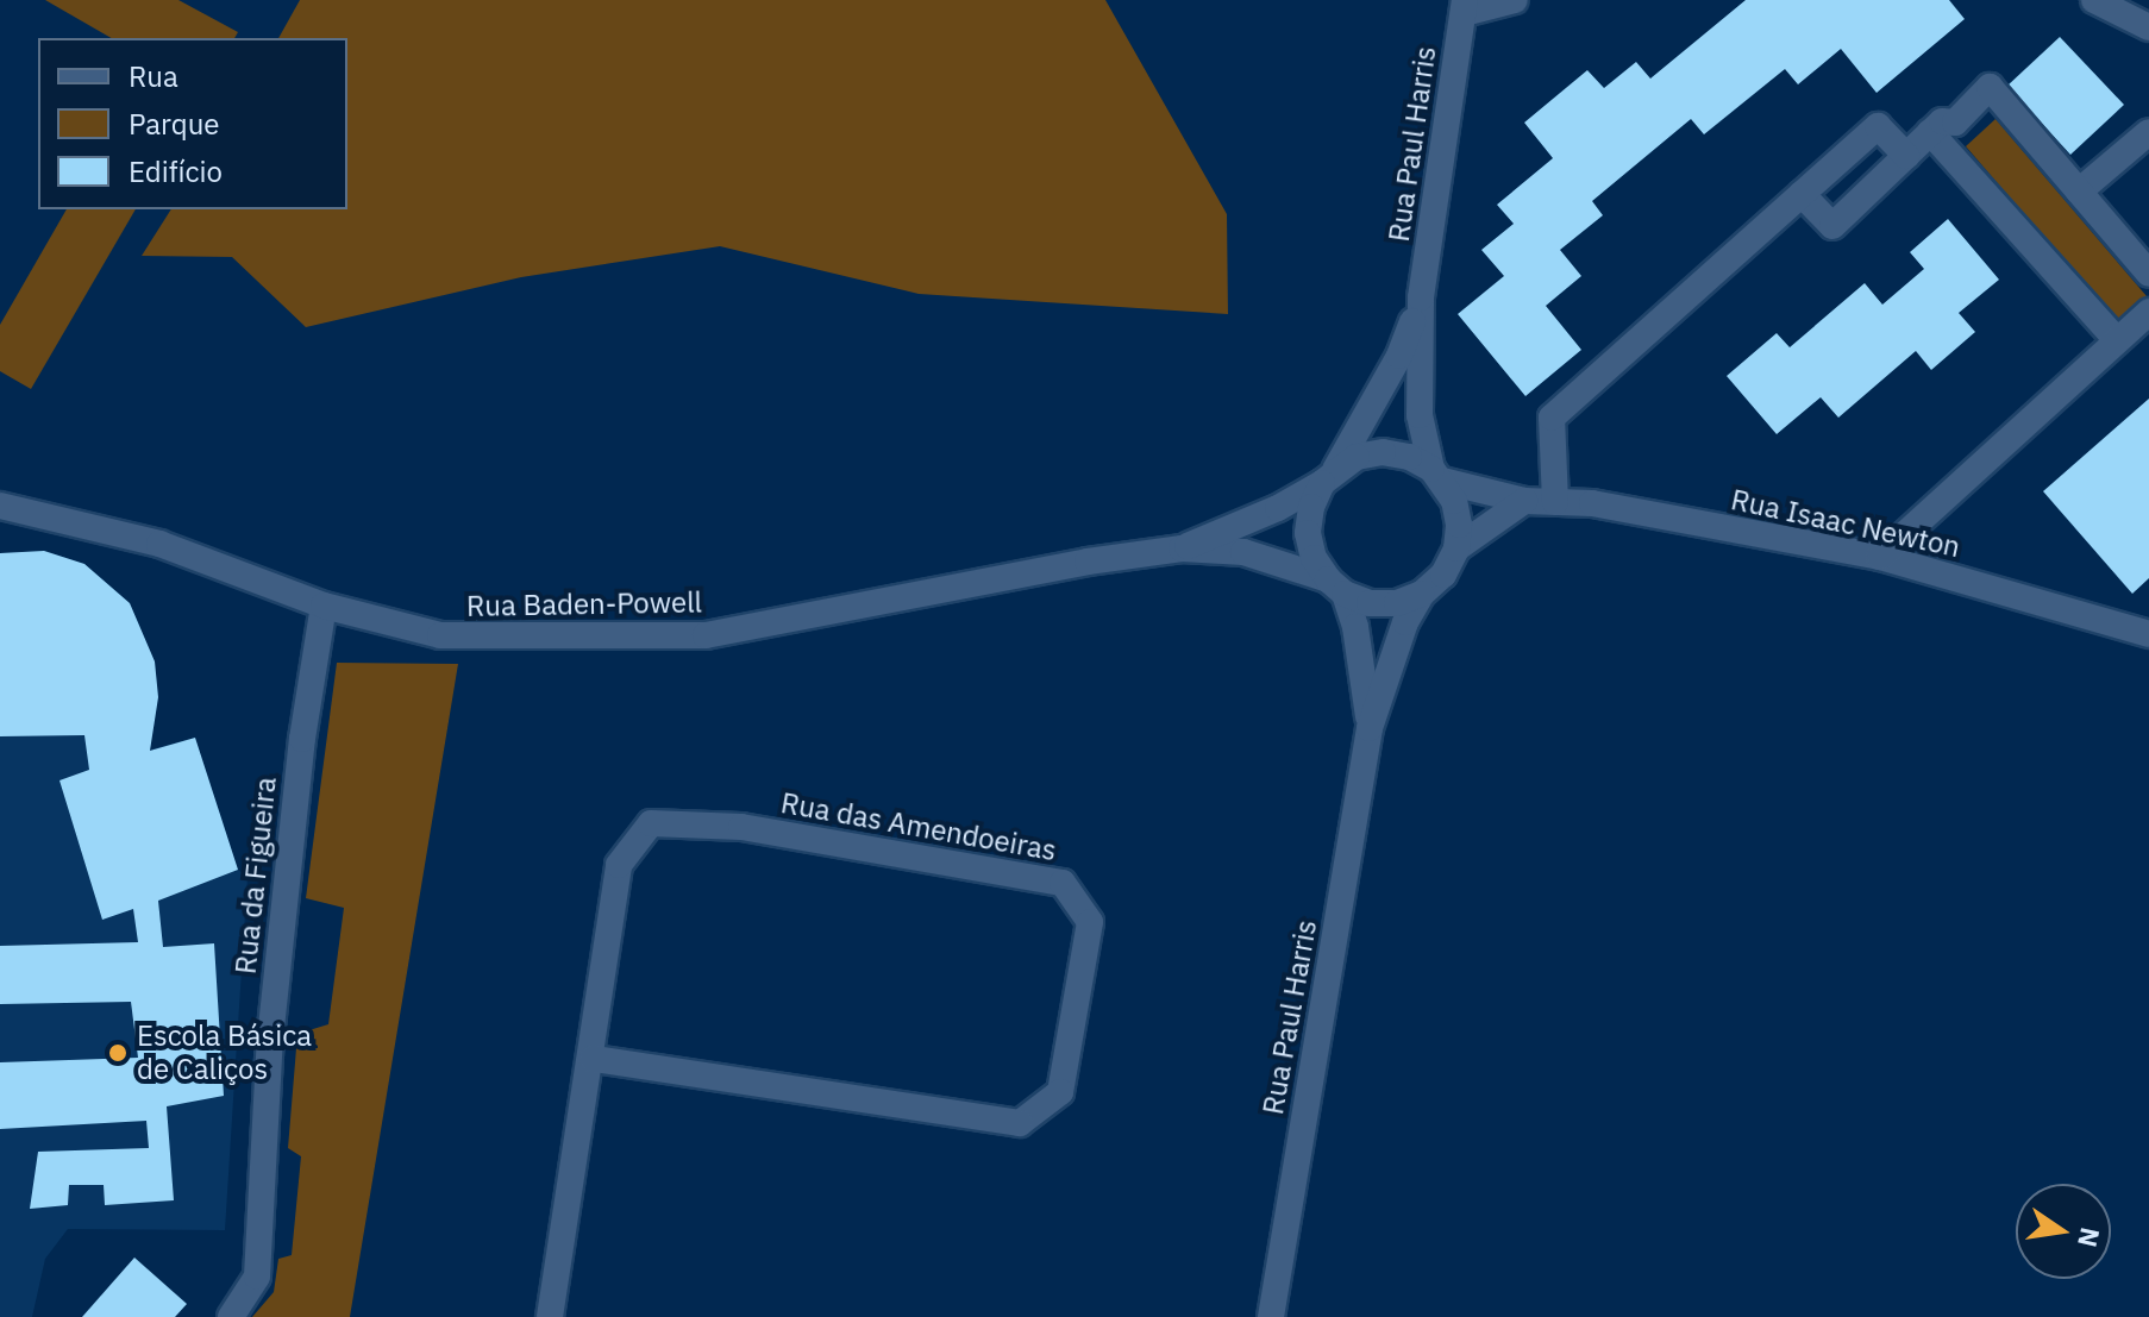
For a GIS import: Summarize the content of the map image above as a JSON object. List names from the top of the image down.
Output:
{
  "streets": {
    "street": [
      "Rua Paul Harris",
      "Rua Isaac Newton",
      "Rua Baden-Powell",
      "Rua das Amendoeiras",
      "Rua da Figueira"
    ]
  },
  "crossings": [
    ["Rua Paul Harris", "Rua Isaac Newton"],
    ["Rua Baden-Powell", "Rua da Figueira"]
  ],
  "places": ["Escola Básica de Caliços"],
  "legend": ["Rua", "Parque", "Edifício"],
  "north": "right"
}
